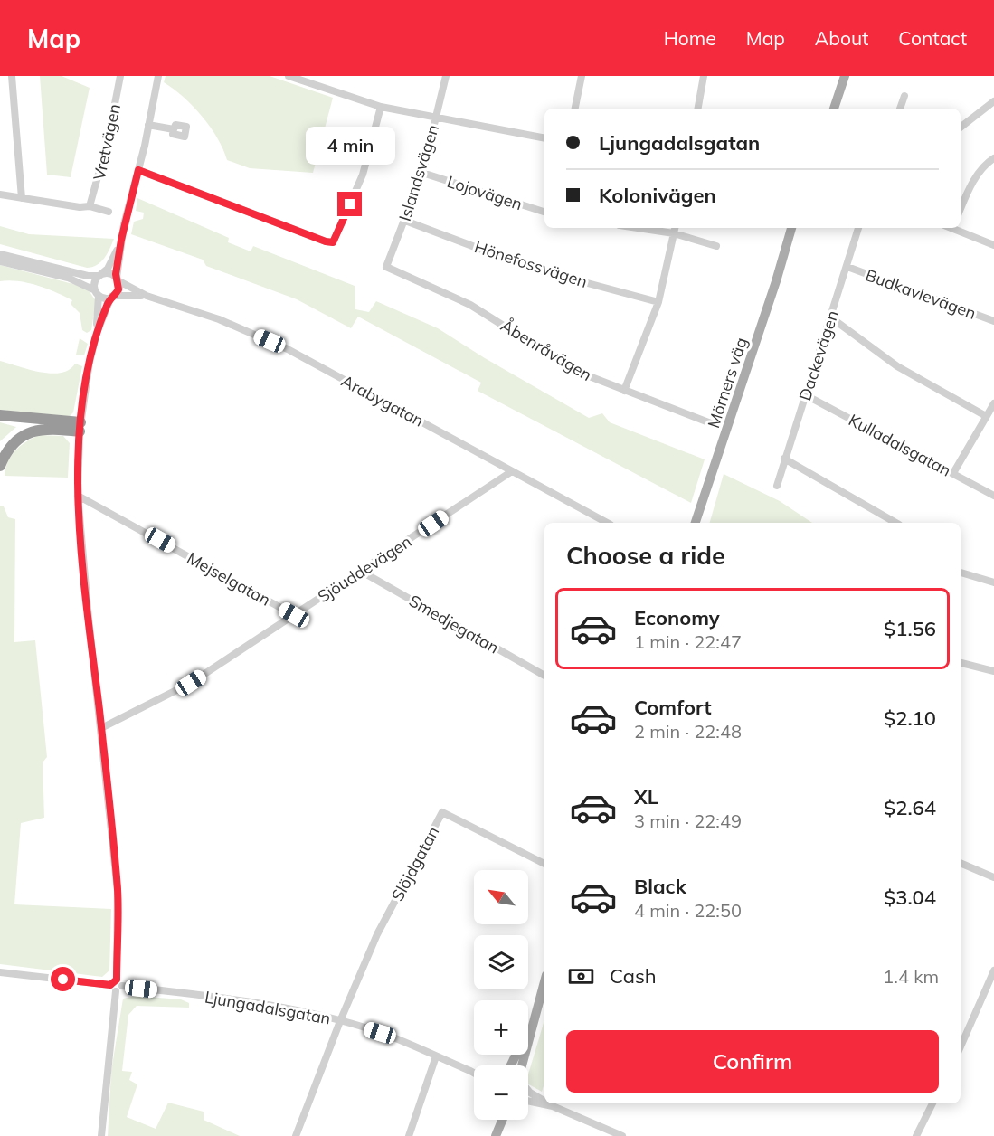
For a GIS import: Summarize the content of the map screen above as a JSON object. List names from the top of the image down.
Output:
{
  "streets": {
    "main road": ["Mörners väg"],
    "street": [
      "Vretvägen",
      "Islandsvägen",
      "Lojovägen",
      "Hönefossvägen",
      "Budkavlevägen",
      "Åbenråvägen",
      "Dackevägen",
      "Arabygatan",
      "Kulladalsgatan",
      "Sjöuddevägen",
      "Mejselgatan",
      "Smedjegatan",
      "Slöjdgatan",
      "Ljungadalsgatan"
    ]
  },
  "crossings": [
    ["Islandsvägen", "Lojovägen"],
    ["Islandsvägen", "Hönefossvägen"],
    ["Islandsvägen", "Åbenråvägen"],
    ["Budkavlevägen", "Dackevägen"],
    ["Dackevägen", "Kulladalsgatan"],
    ["Arabygatan", "Sjöuddevägen"],
    ["Sjöuddevägen", "Mejselgatan"],
    ["Sjöuddevägen", "Smedjegatan"],
    ["Slöjdgatan", "Ljungadalsgatan"]
  ],
  "north": "top left",
  "page": {
    "header": "Map",
    "nav": [
      "Home",
      "Map",
      "About",
      "Contact"
    ],
    "banner": ["Ljungadalsgatan", "Kolonivägen"],
    "bubble": "4 min",
    "heading": "Choose a ride",
    "list": [
      {
        "name": "Economy",
        "note": "1 min · 22:47",
        "value": "$1.56"
      },
      {
        "name": "Comfort",
        "note": "2 min · 22:48",
        "value": "$2.10"
      },
      {
        "name": "XL",
        "note": "3 min · 22:49",
        "value": "$2.64"
      },
      {
        "name": "Black",
        "note": "4 min · 22:50",
        "value": "$3.04"
      }
    ],
    "map_buttons": ["+", "−"],
    "pay": ["Cash", "1.4 km"],
    "buttons": "Confirm"
  }
}
